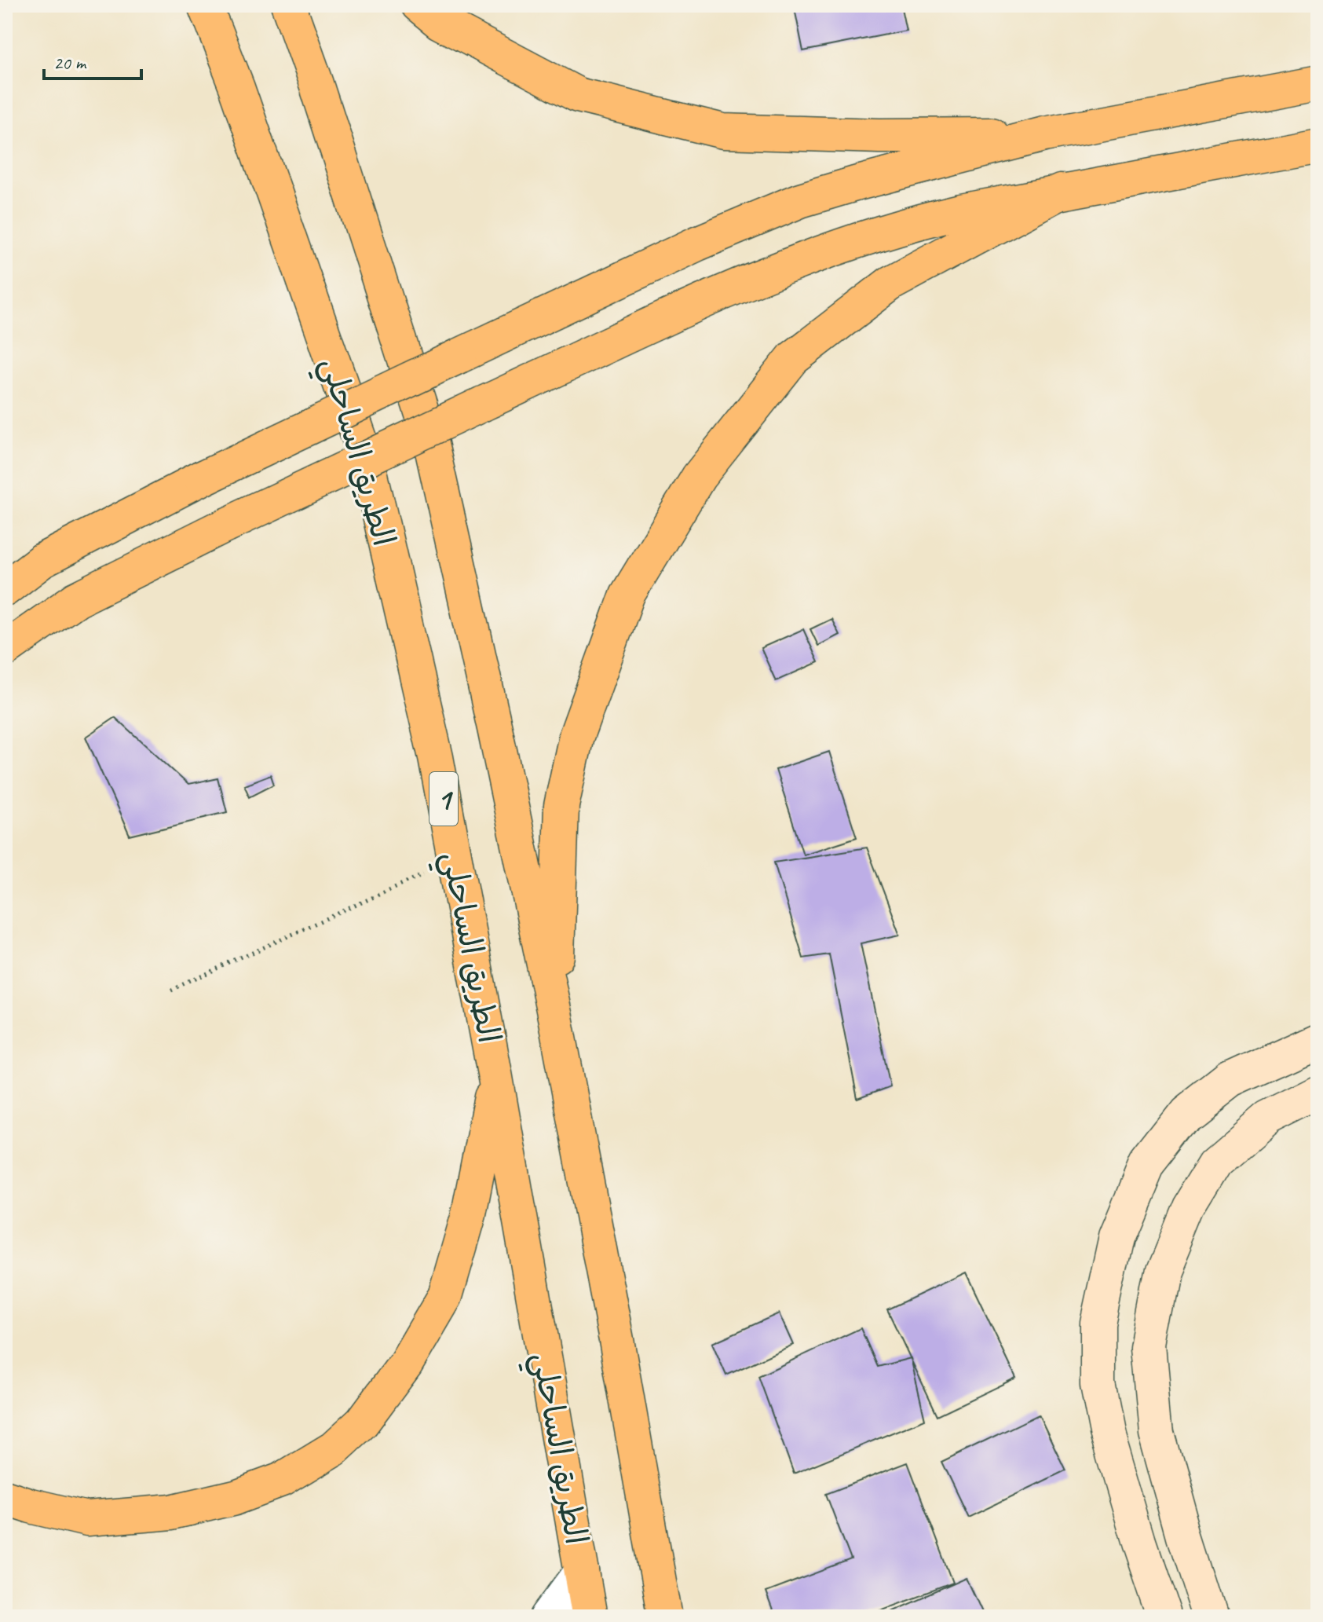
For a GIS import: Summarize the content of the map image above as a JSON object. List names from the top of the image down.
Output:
{
  "streets": {
    "highway": ["الطريق الساحلي", "1"]
  },
  "scale_bar": "20 m"
}
